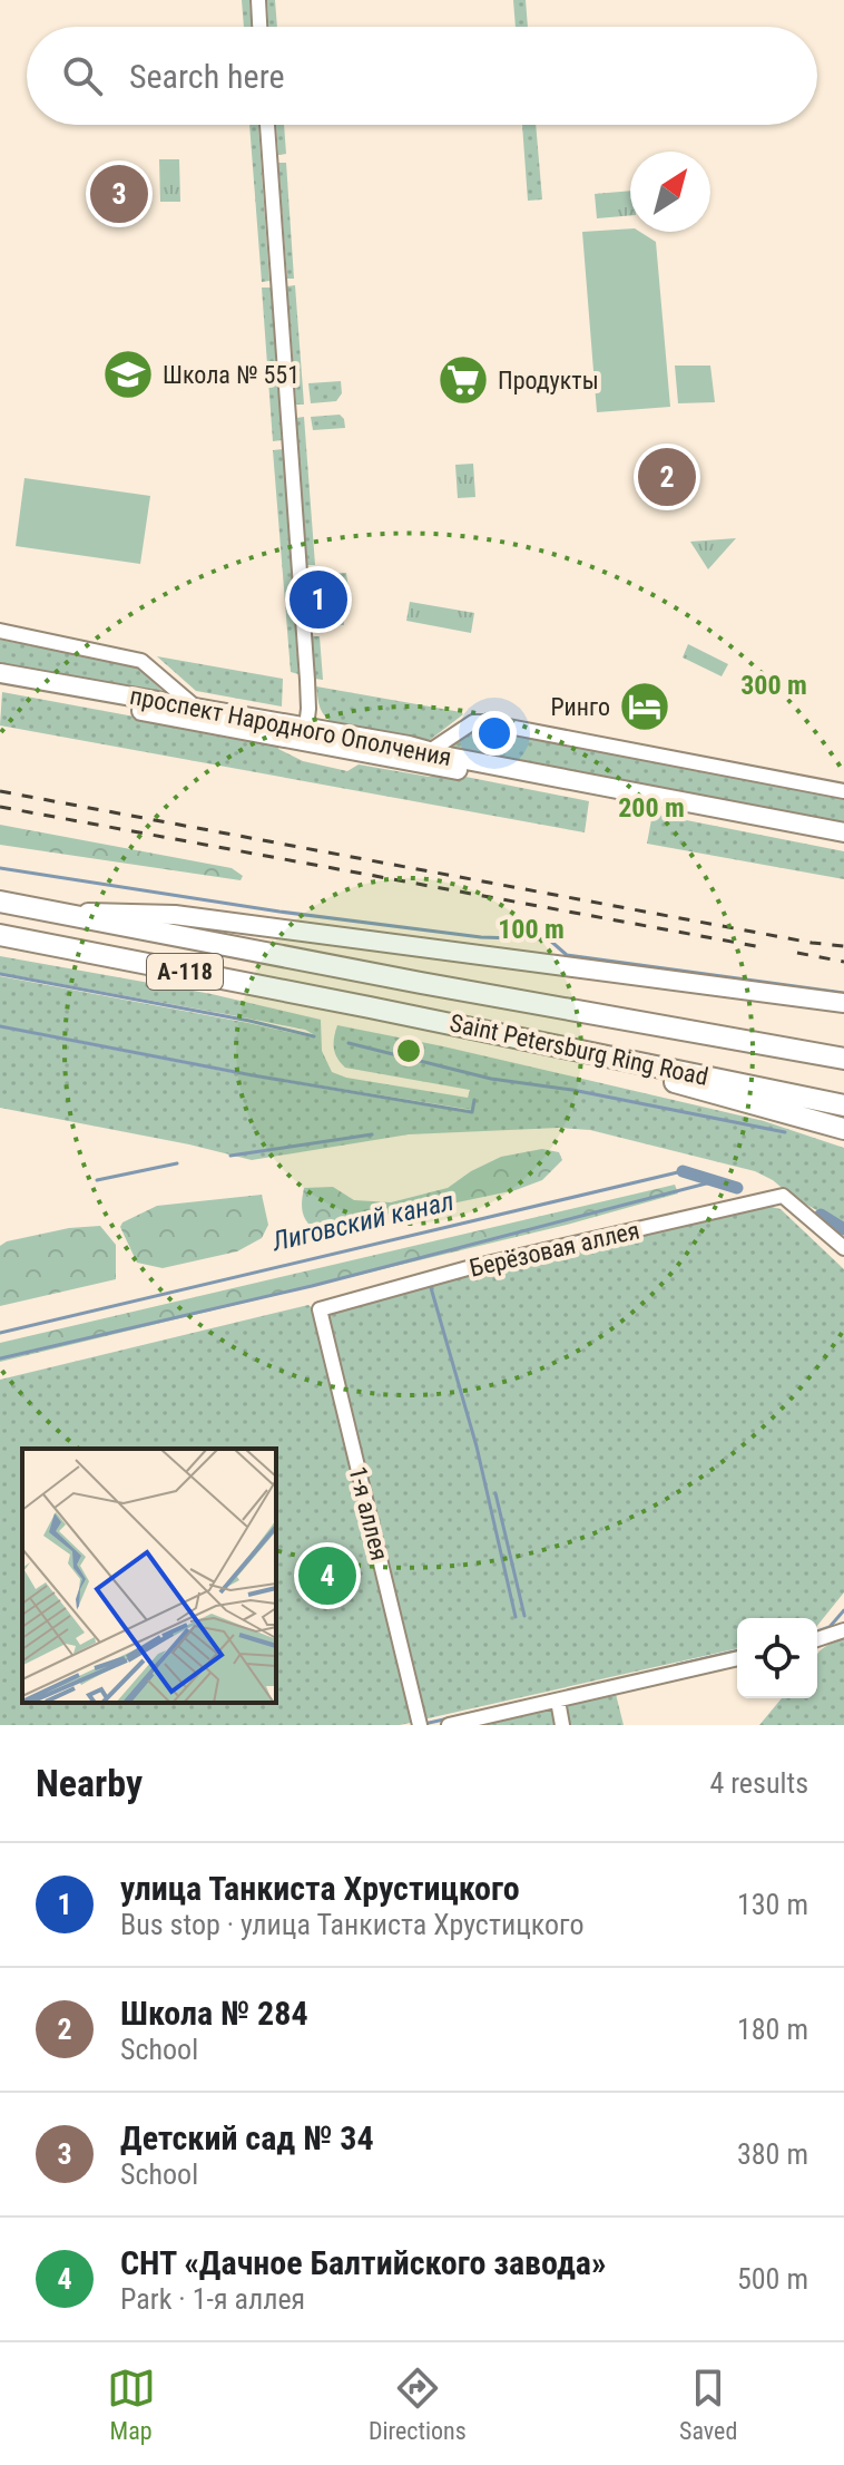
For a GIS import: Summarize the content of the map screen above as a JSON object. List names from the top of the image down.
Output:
{
  "streets": {
    "highway": ["А-118", "Saint Petersburg Ring Road"],
    "main road": ["проспект Народного Ополчения"],
    "street": ["Берёзовая аллея", "1-я аллея"]
  },
  "crossings": [
    ["Берёзовая аллея", "1-я аллея"]
  ],
  "water": ["Лиговский канал"],
  "places": {
    "school or university": ["Школа № 551"],
    "supermarket": ["Продукты"],
    "hotel": ["Ринго"]
  },
  "north": "top right",
  "page": {
    "search": "Search here",
    "pins": [
      "3",
      "2",
      "1",
      "4"
    ],
    "heading": ["Nearby", "4 results"],
    "list": [
      {
        "mark": "1",
        "name": "улица Танкиста Хрустицкого",
        "note": "Bus stop · улица Танкиста Хрустицкого",
        "value": "130 m"
      },
      {
        "mark": "2",
        "name": "Школа № 284",
        "note": "School",
        "value": "180 m"
      },
      {
        "mark": "3",
        "name": "Детский сад № 34",
        "note": "School",
        "value": "380 m"
      },
      {
        "mark": "4",
        "name": "СНТ «Дачное Балтийского завода»",
        "note": "Park · 1-я аллея",
        "value": "500 m"
      }
    ],
    "nav": ["Map", "Directions", "Saved"]
  },
  "rings": ["300 m", "200 m", "100 m"]
}
